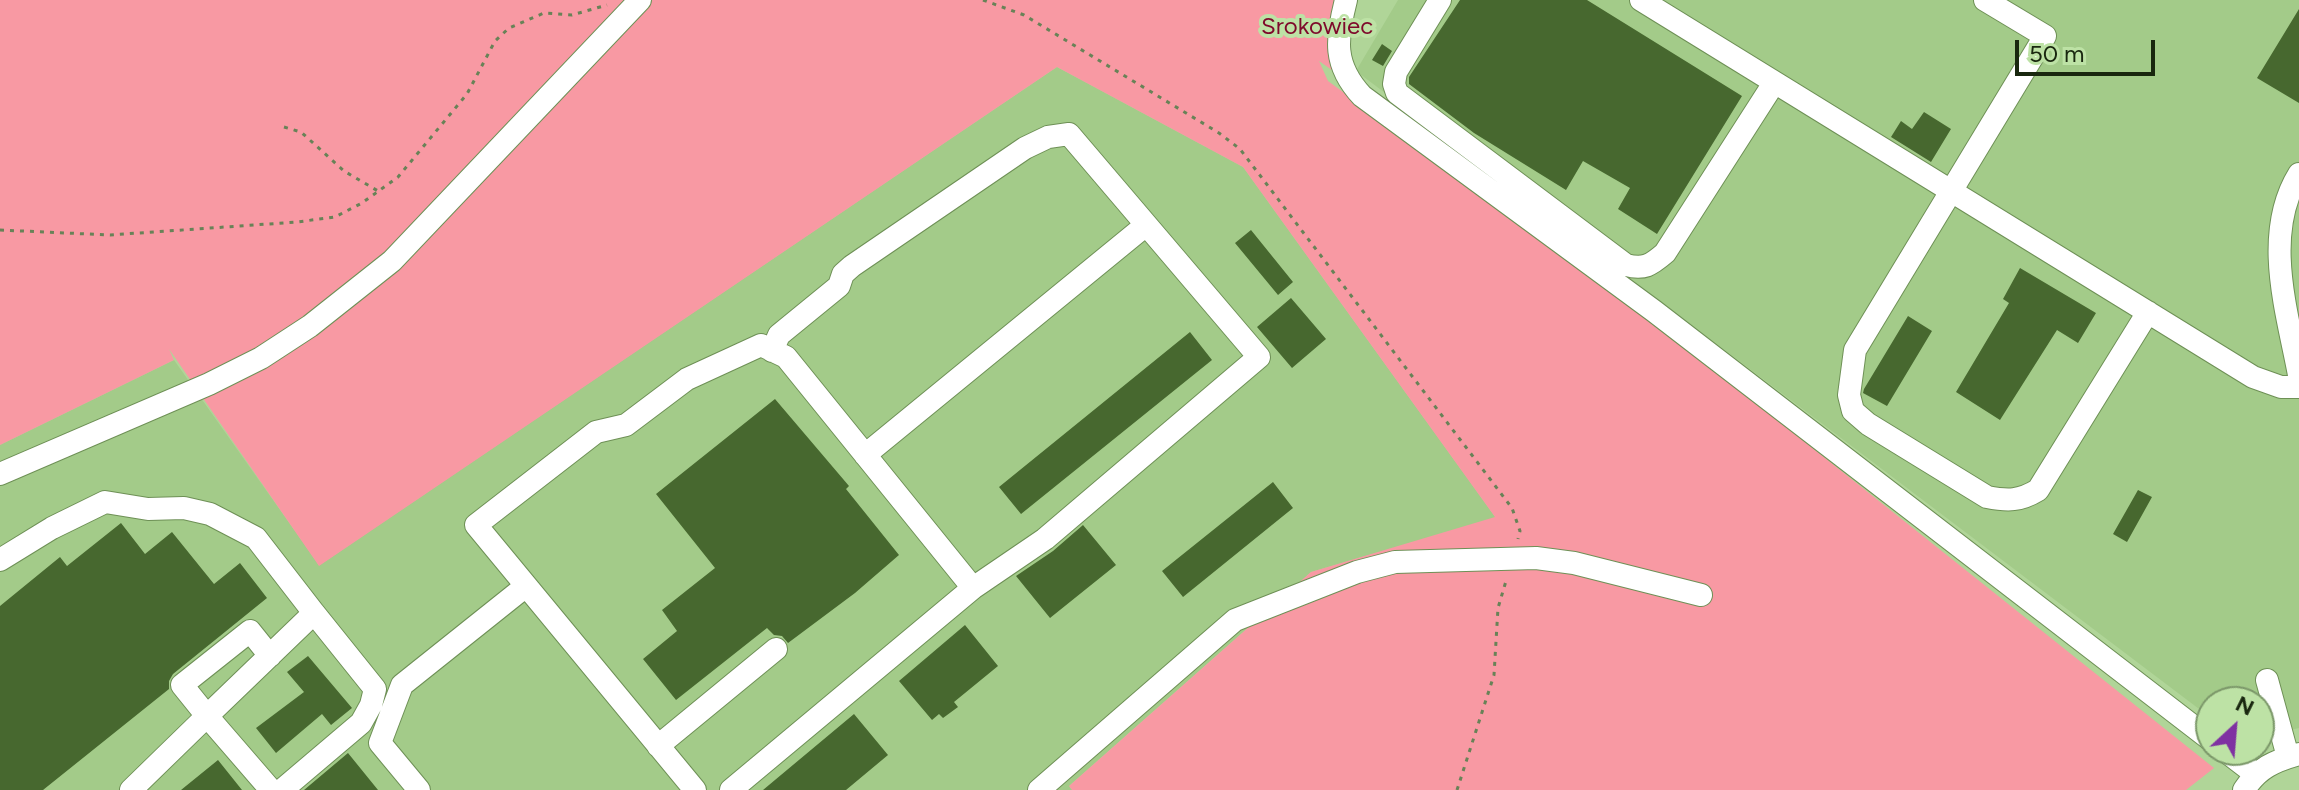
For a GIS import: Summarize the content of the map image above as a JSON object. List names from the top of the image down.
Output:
{
  "parks": ["Srokowiec"],
  "scale_bar": "50 m",
  "north": "top right"
}
